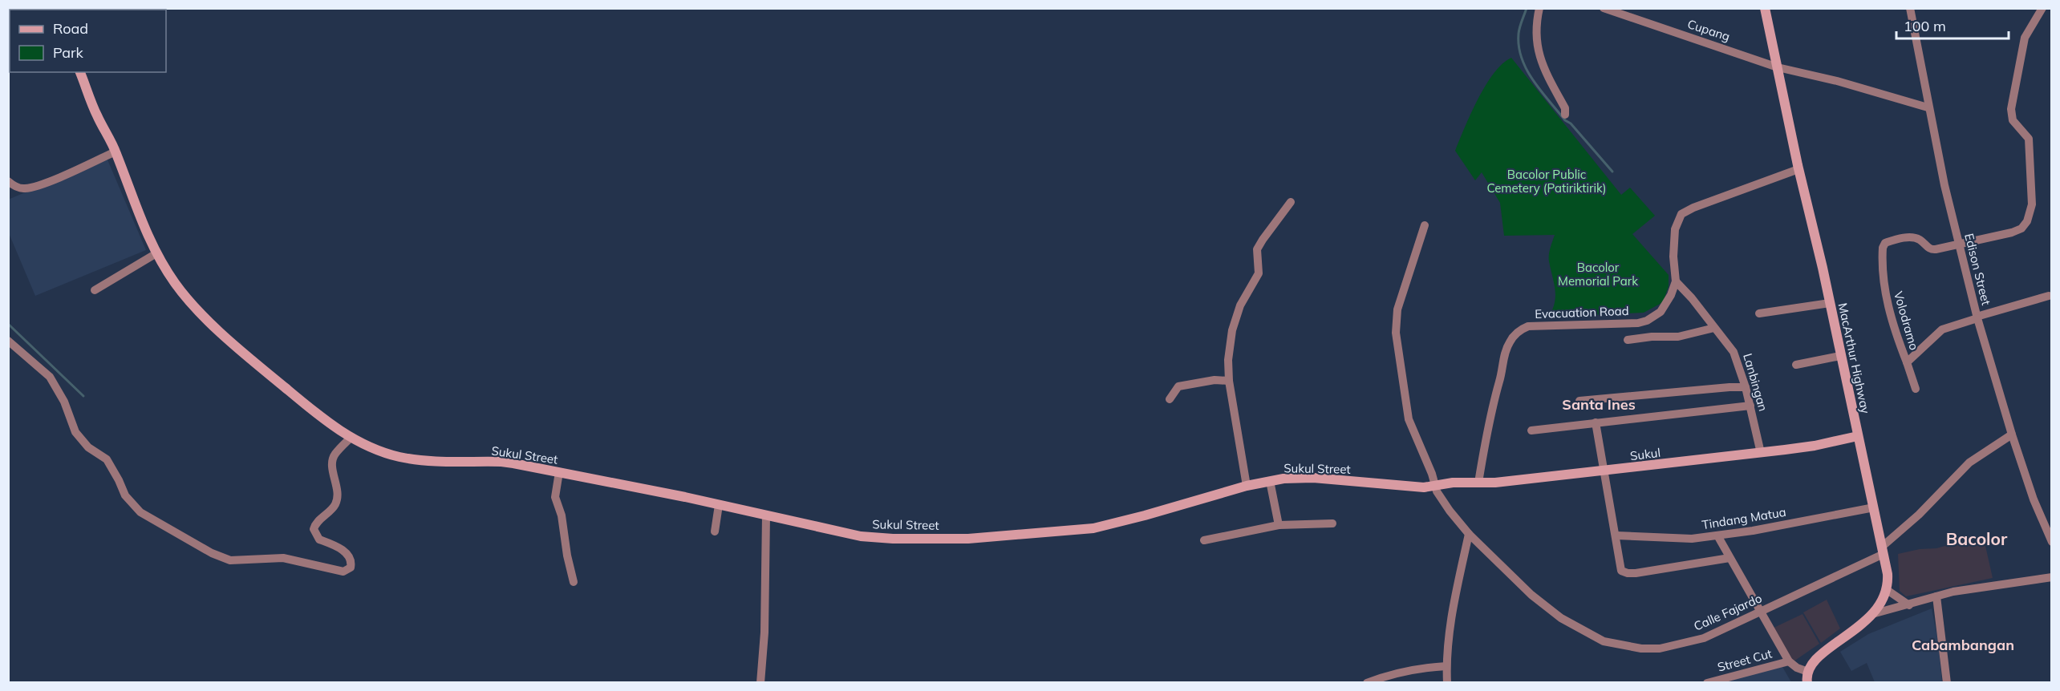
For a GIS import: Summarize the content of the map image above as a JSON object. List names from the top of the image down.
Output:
{
  "streets": {
    "street": [
      "Cupang",
      "Edison Street",
      "Evacuation Road",
      "Volodramo",
      "MacArthur Highway",
      "Lanbingan",
      "Sukul",
      "Sukul Street",
      "Tindang Matua",
      "Calle Fajardo",
      "Street Cut"
    ]
  },
  "crossings": [
    ["Cupang", "Edison Street"],
    ["Cupang", "MacArthur Highway"],
    ["Edison Street", "Volodramo"],
    ["Evacuation Road", "MacArthur Highway"],
    ["Evacuation Road", "Lanbingan"],
    ["Evacuation Road", "Sukul"],
    ["MacArthur Highway", "Sukul"],
    ["MacArthur Highway", "Tindang Matua"],
    ["MacArthur Highway", "Calle Fajardo"],
    ["Lanbingan", "Sukul"],
    ["Sukul", "Sukul Street"],
    ["Sukul", "Calle Fajardo"],
    ["Sukul Street", "Calle Fajardo"]
  ],
  "districts": ["Santa Ines", "Bacolor", "Cabambangan"],
  "parks": ["Bacolor Public Cemetery (Patiriktirik)", "Bacolor Memorial Park"],
  "legend": ["Road", "Park"],
  "scale_bar": "100 m"
}
